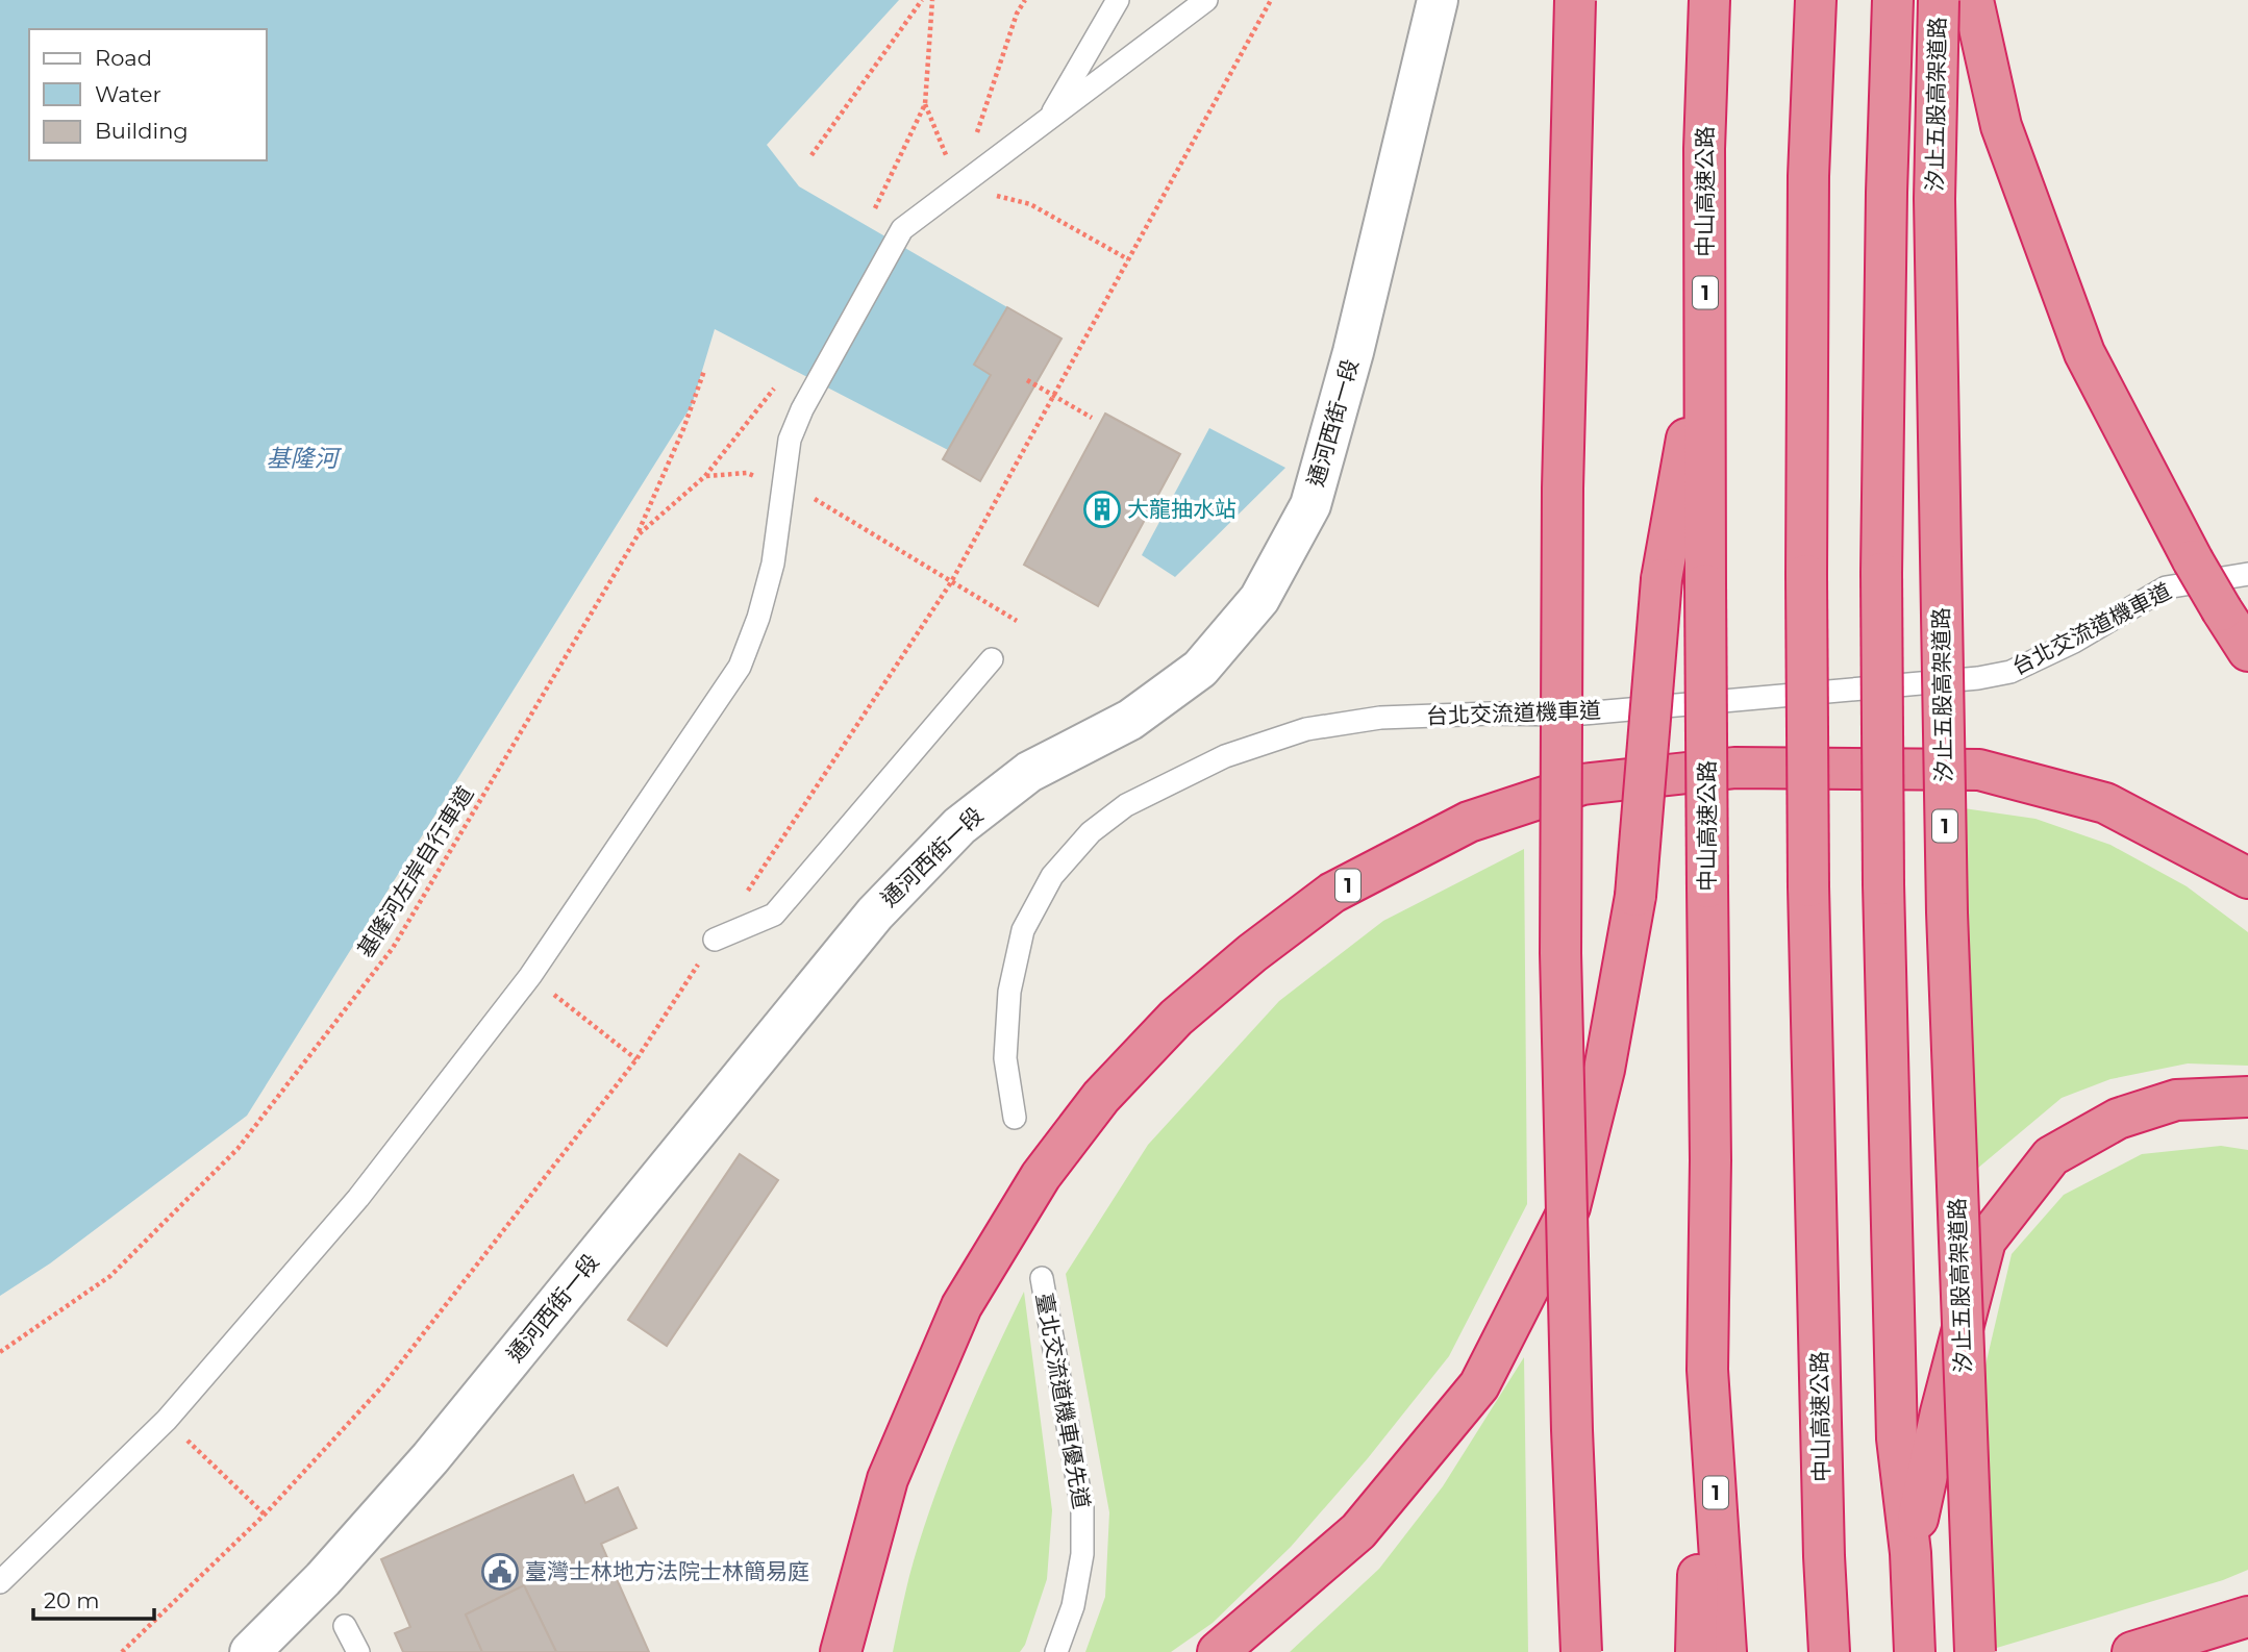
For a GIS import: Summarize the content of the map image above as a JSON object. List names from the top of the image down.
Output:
{
  "streets": {
    "highway": ["汐止五股高架道路", "中山高速公路", "1"],
    "street": ["通河西街一段"],
    "lane": ["台北交流道機車道", "臺北交流道機車優先道"],
    "path": ["基隆河左岸自行車道"]
  },
  "water": ["基隆河"],
  "places": {
    "building": ["大龍抽水站"],
    "public building": ["臺灣士林地方法院士林簡易庭"]
  },
  "legend": ["Road", "Water", "Building"],
  "scale_bar": "20 m"
}
